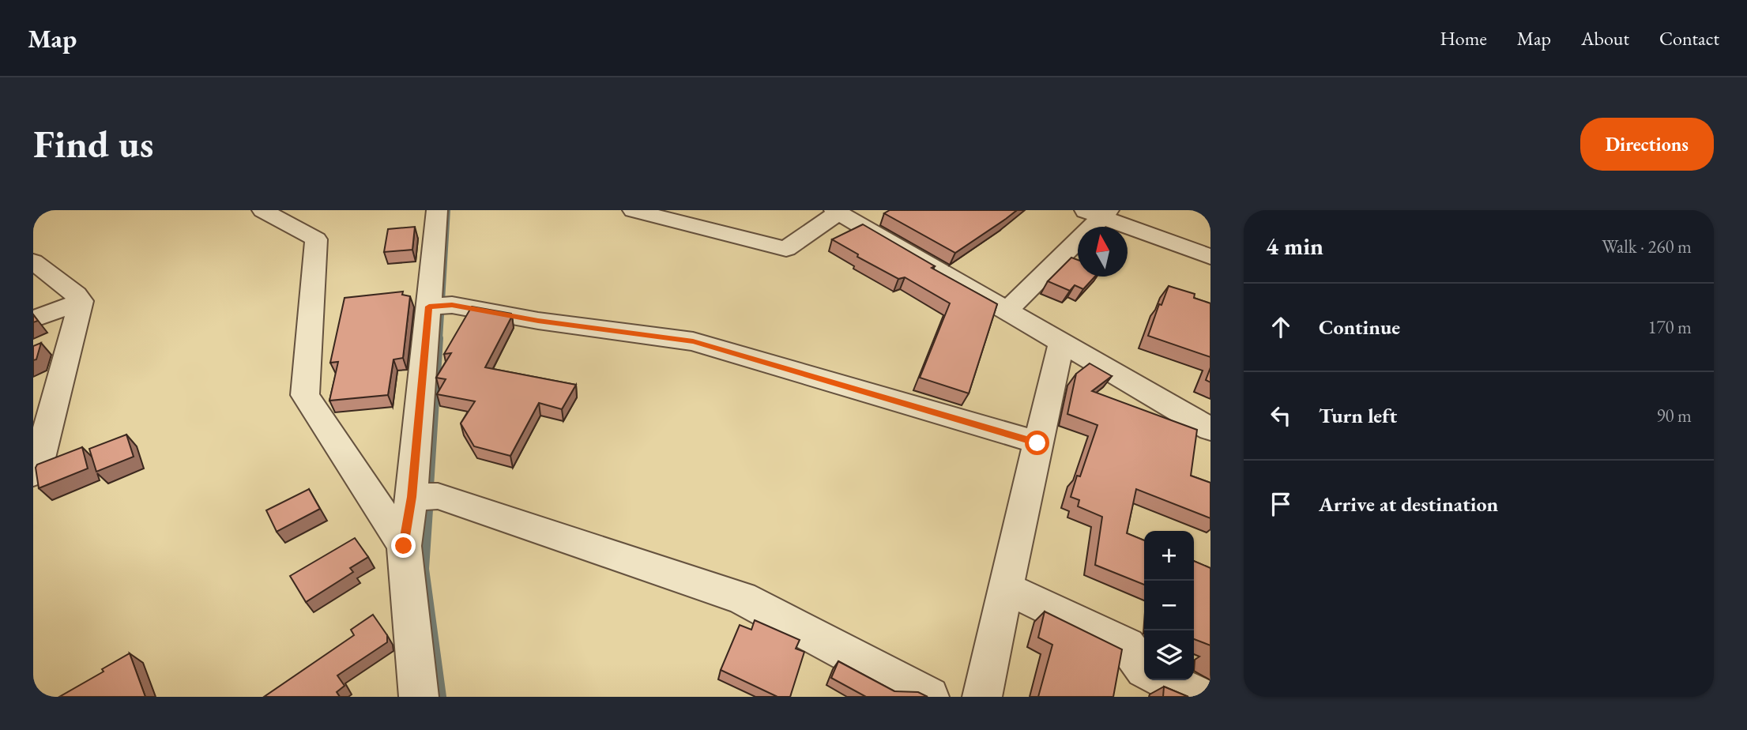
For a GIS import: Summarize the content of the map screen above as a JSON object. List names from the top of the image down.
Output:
{
  "north": "top",
  "page": {
    "header": "Map",
    "nav": [
      "Home",
      "Map",
      "About",
      "Contact"
    ],
    "buttons": "Directions",
    "title": "Find us",
    "heading": ["4 min", "Walk · 260 m"],
    "list": [
      ["Continue", "170 m"],
      ["Turn left", "90 m"],
      "Arrive at destination"
    ],
    "map_buttons": ["+", "−"]
  }
}
